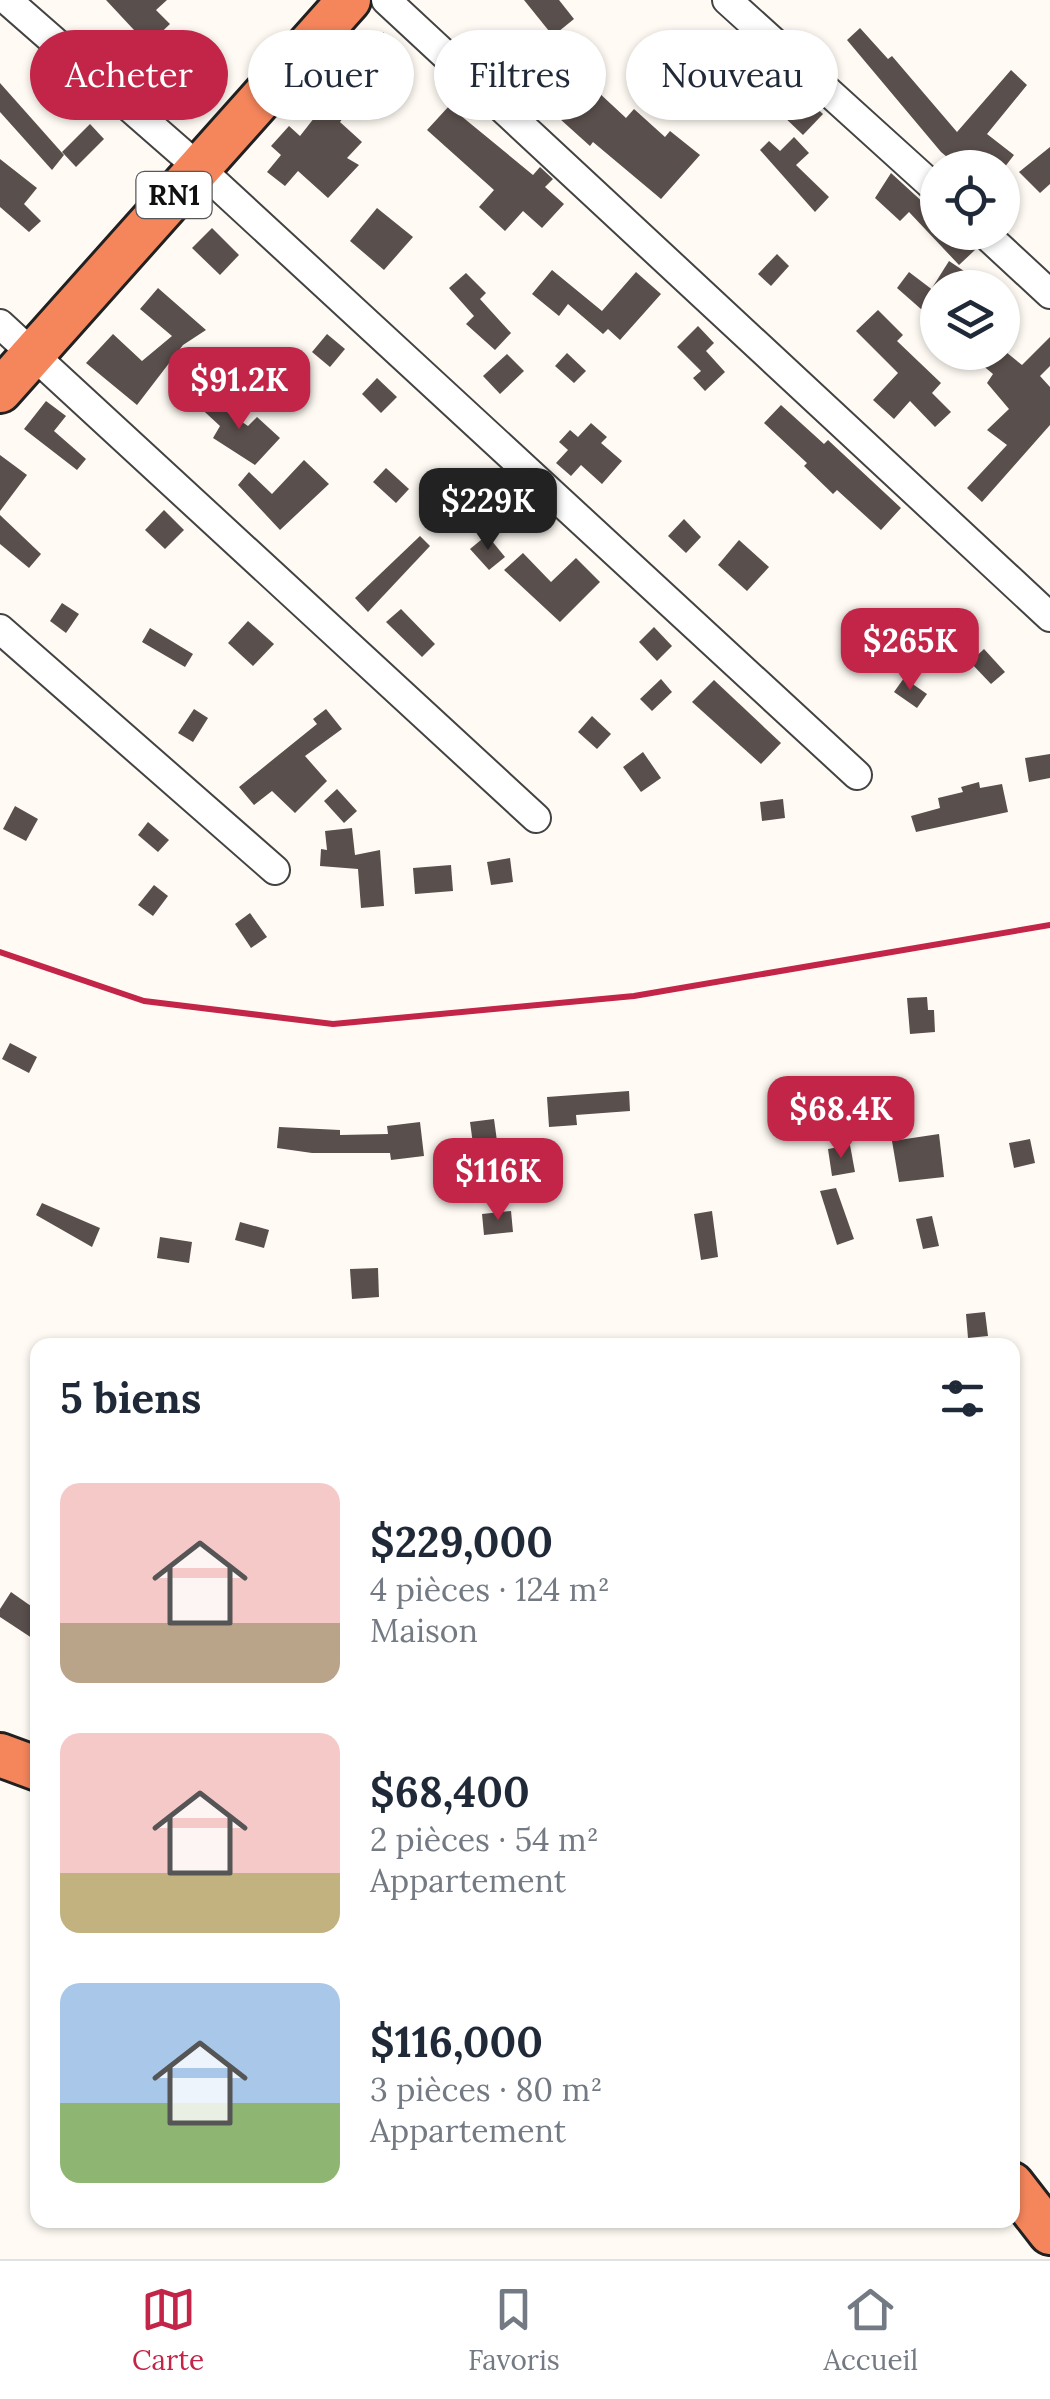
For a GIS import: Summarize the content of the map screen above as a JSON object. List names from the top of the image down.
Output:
{
  "streets": {
    "highway": ["RN1"]
  },
  "page": {
    "chip": [
      "Acheter",
      "Louer",
      "Filtres",
      "Nouveau"
    ],
    "price": [
      "$91.2K",
      "$229K",
      "$265K",
      "$68.4K",
      "$116K"
    ],
    "heading": "5 biens",
    "list": [
      {
        "name": "$229,000",
        "note": "4 pièces · 124 m² · Maison"
      },
      {
        "name": "$68,400",
        "note": "2 pièces · 54 m² · Appartement"
      },
      {
        "name": "$116,000",
        "note": "3 pièces · 80 m² · Appartement"
      }
    ],
    "tabs": ["Carte", "Favoris", "Accueil"]
  }
}
